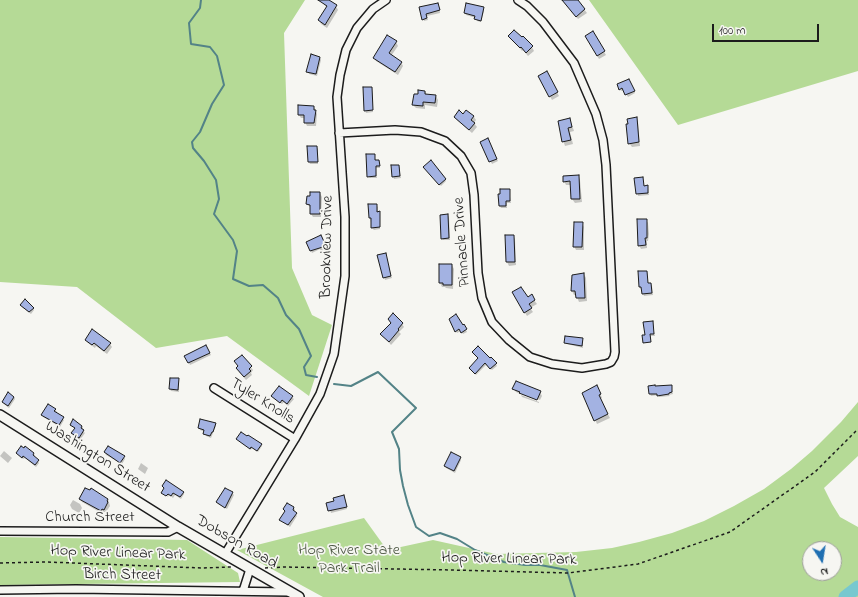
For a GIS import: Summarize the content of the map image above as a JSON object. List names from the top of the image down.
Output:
{
  "streets": {
    "street": [
      "Pinnacle Drive",
      "Brookview Drive",
      "Tyler Knolls",
      "Washington Street",
      "Church Street",
      "Dobson Road",
      "Birch Street"
    ],
    "path": ["Hop River Linear Park"]
  },
  "crossings": [
    ["Pinnacle Drive", "Brookview Drive"],
    ["Brookview Drive", "Tyler Knolls"],
    ["Brookview Drive", "Dobson Road"],
    ["Washington Street", "Church Street"],
    ["Washington Street", "Dobson Road"],
    ["Church Street", "Dobson Road"],
    ["Dobson Road", "Birch Street"]
  ],
  "parks": ["Hop River State Park Trail"],
  "scale_bar": "100 m",
  "north": "bottom"
}
